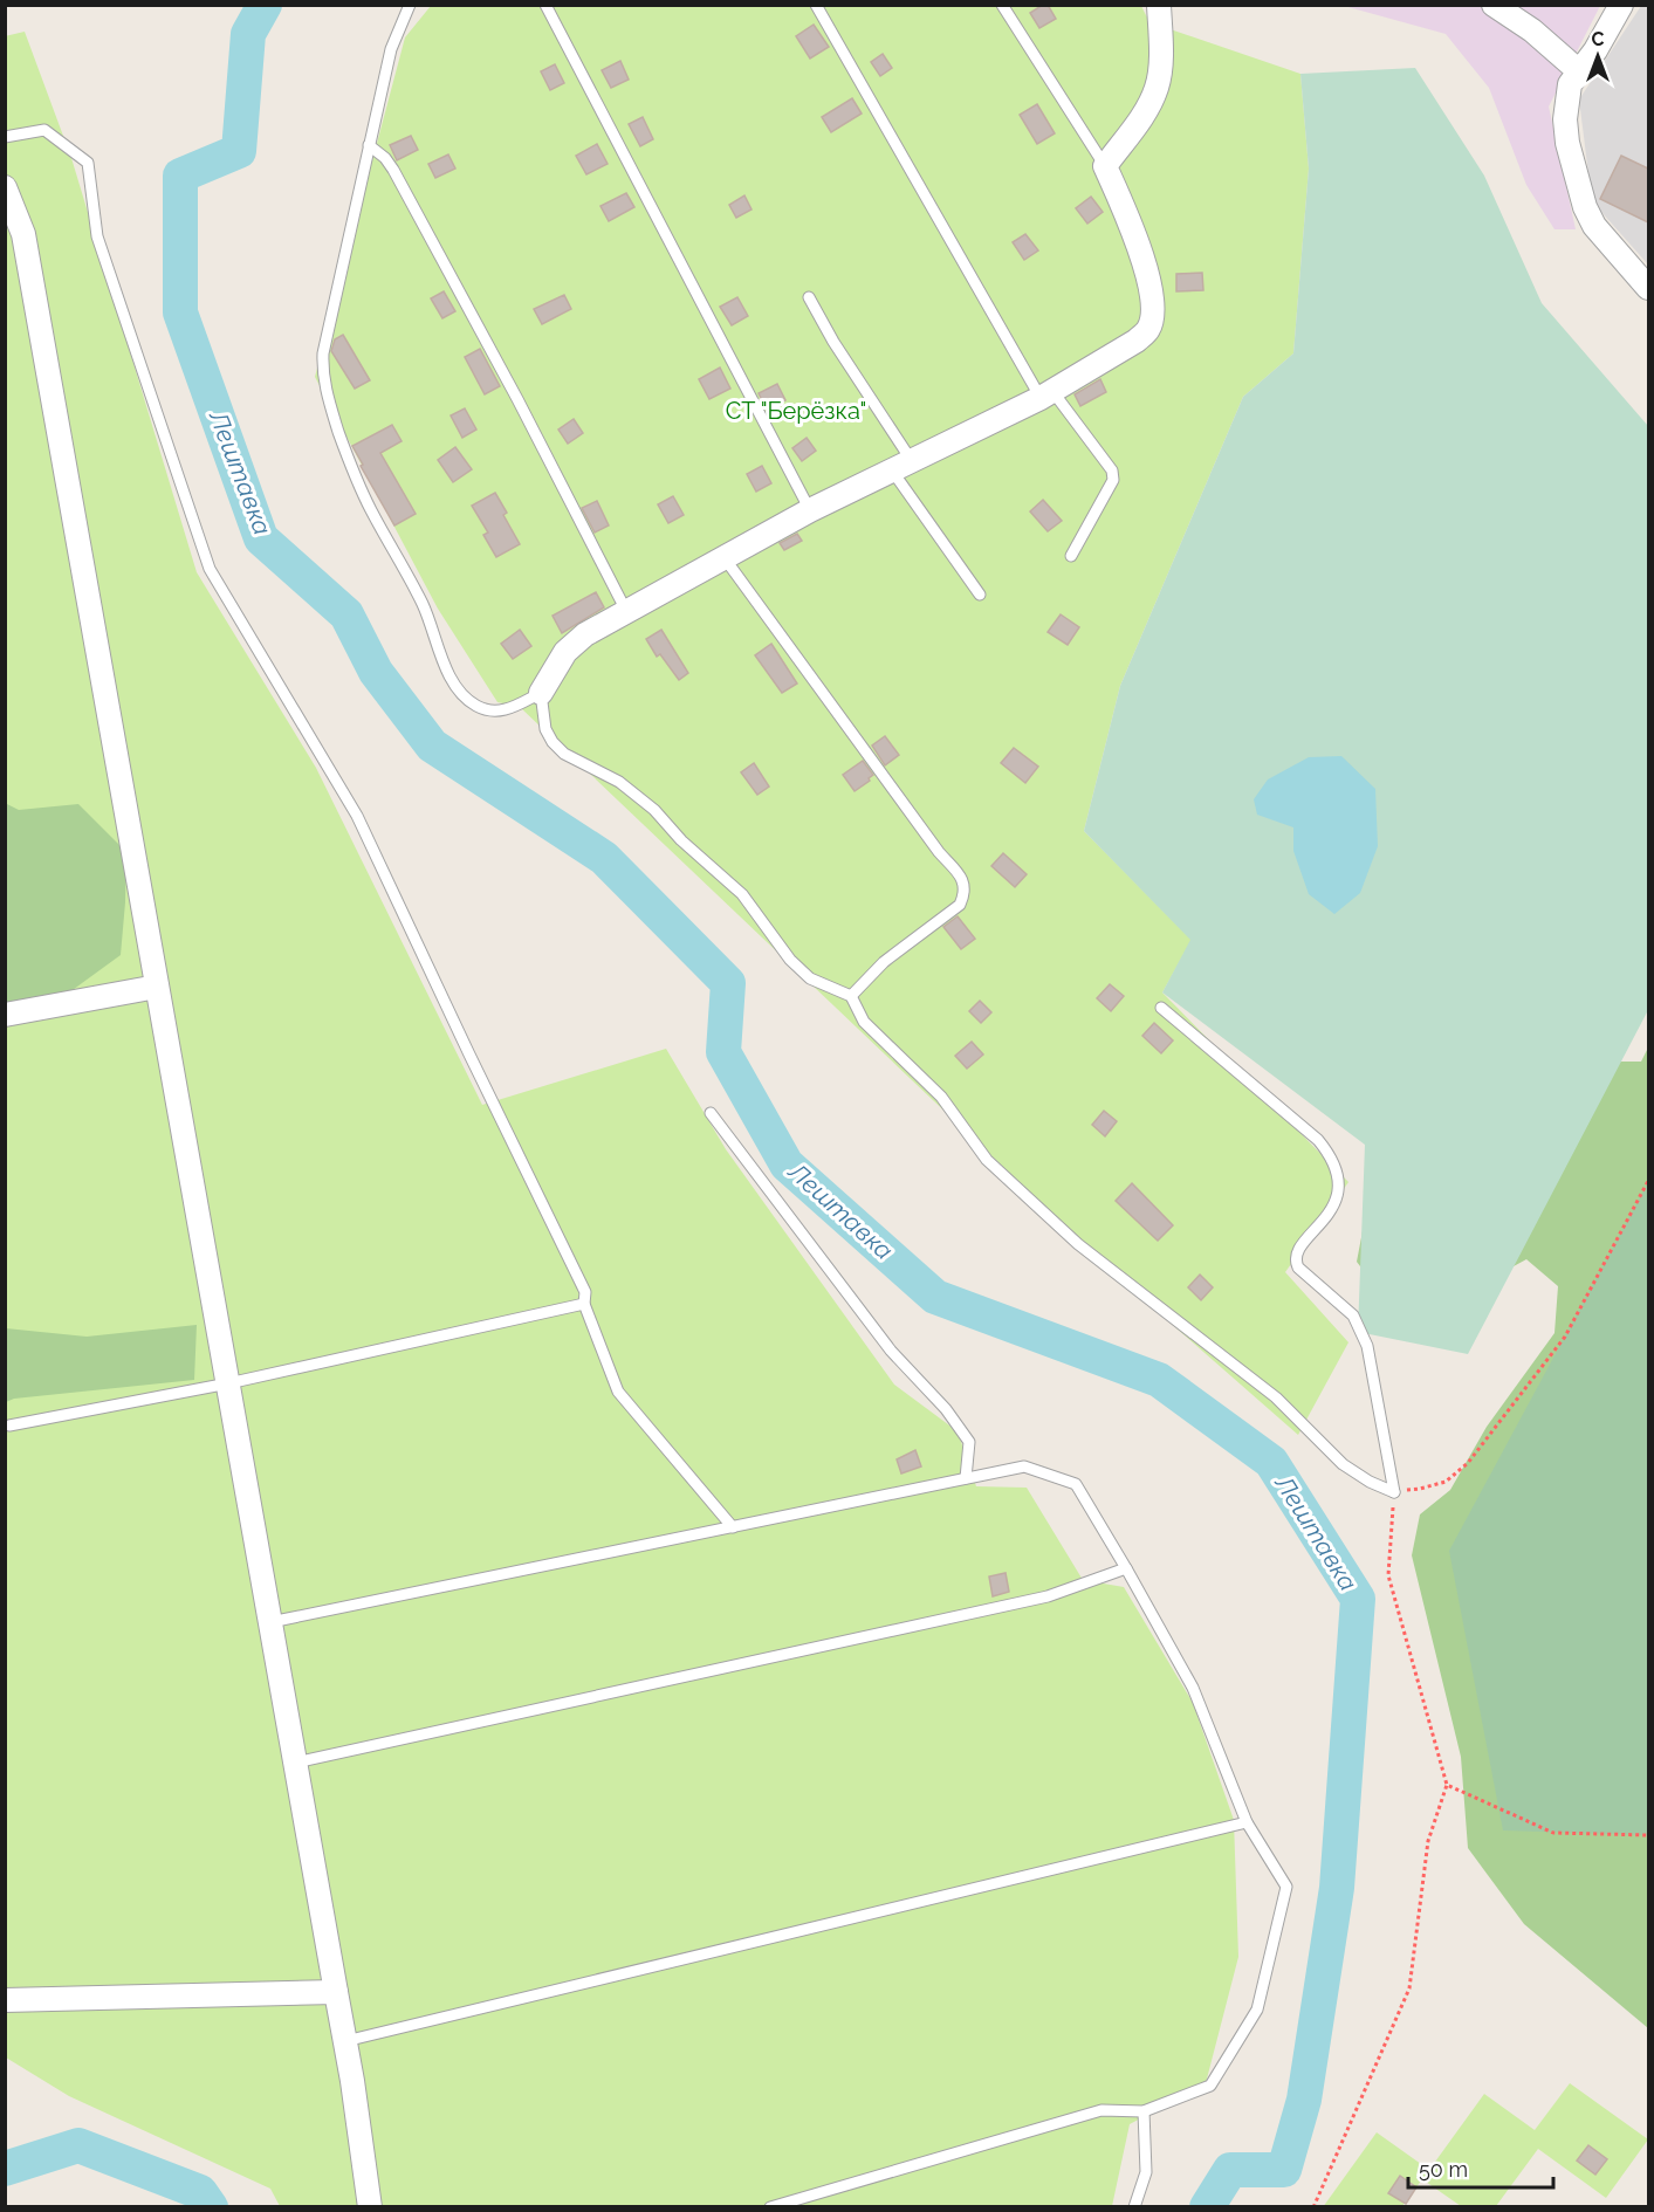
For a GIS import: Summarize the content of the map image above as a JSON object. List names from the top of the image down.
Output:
{
  "water": ["Лештавка"],
  "parks": ["СТ \"Берёзка\""],
  "scale_bar": "50 m",
  "north": "top"
}
